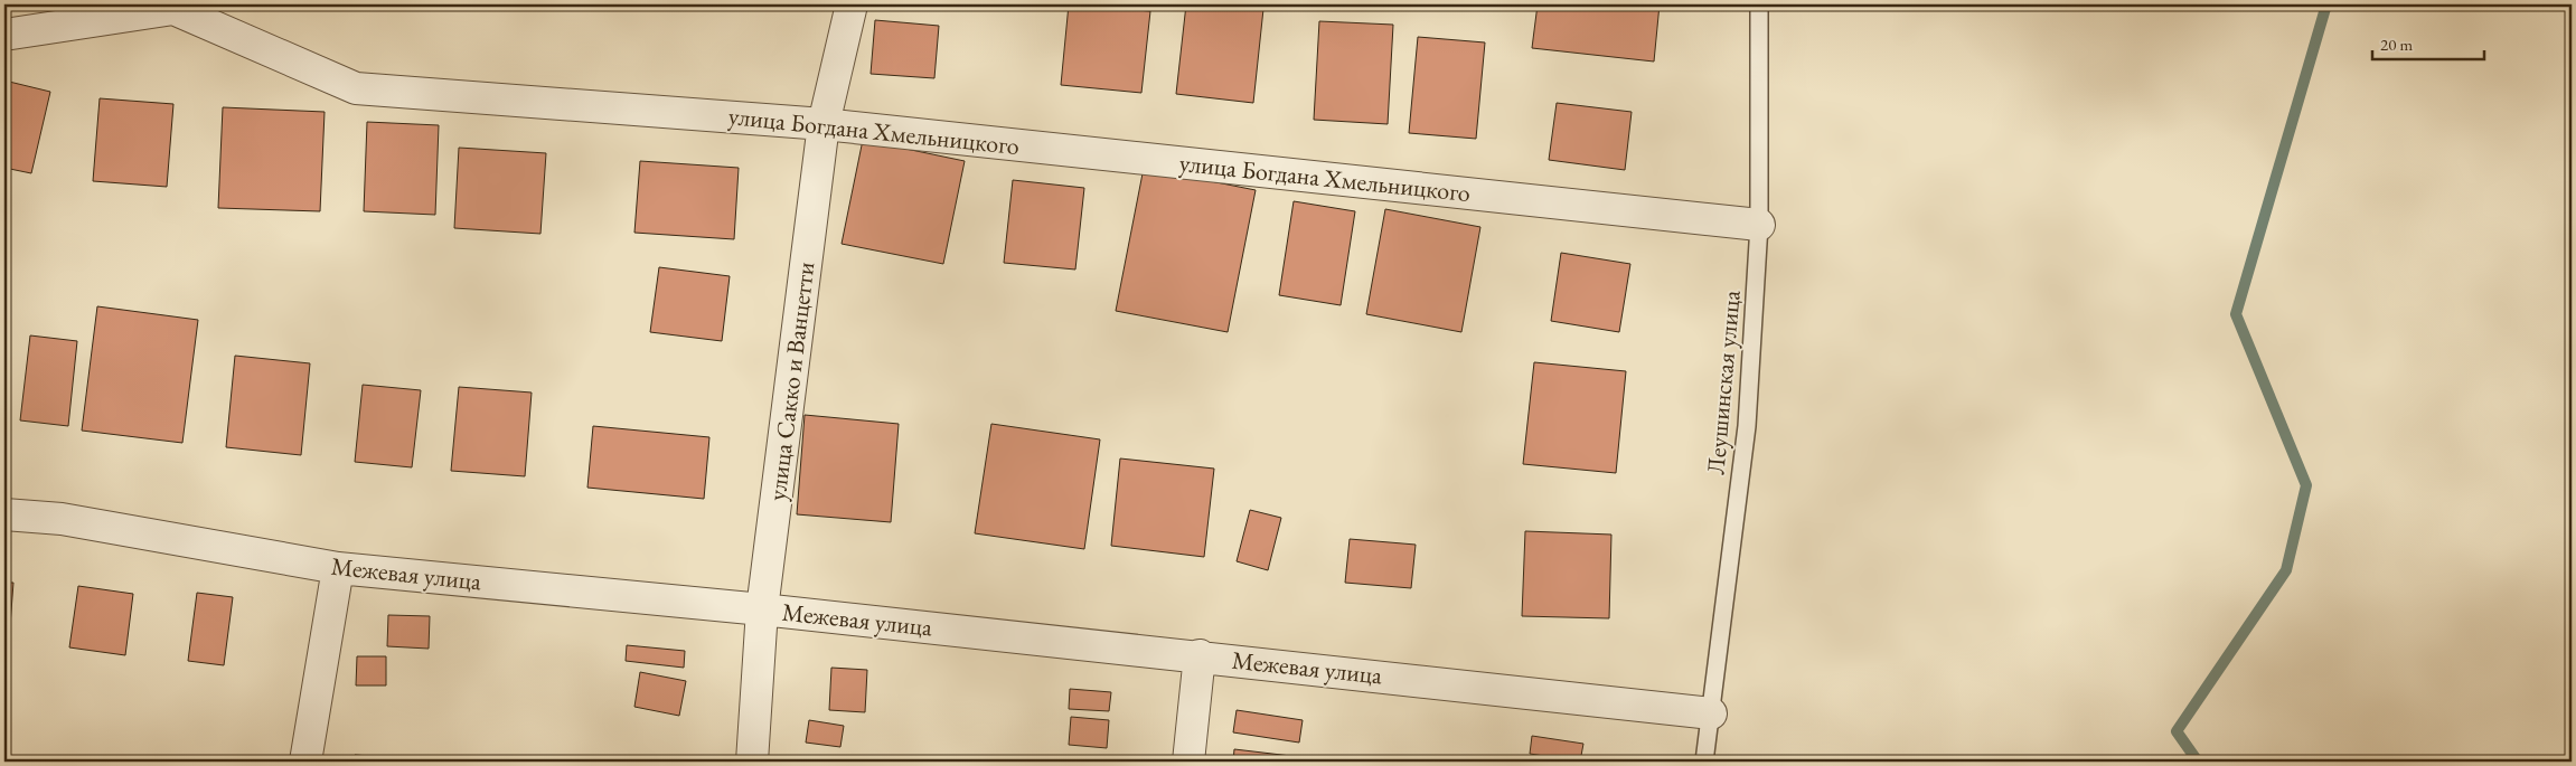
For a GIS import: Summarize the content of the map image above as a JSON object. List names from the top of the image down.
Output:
{
  "streets": {
    "street": ["улица Богдана Хмельницкого", "улица Сакко и Ванцетти", "Межевая улица"],
    "lane": ["Леушинская улица"]
  },
  "crossings": [
    ["улица Богдана Хмельницкого", "улица Сакко и Ванцетти"],
    ["улица Богдана Хмельницкого", "Леушинская улица"],
    ["улица Сакко и Ванцетти", "Межевая улица"],
    ["Леушинская улица", "Межевая улица"]
  ],
  "scale_bar": "20 m"
}
